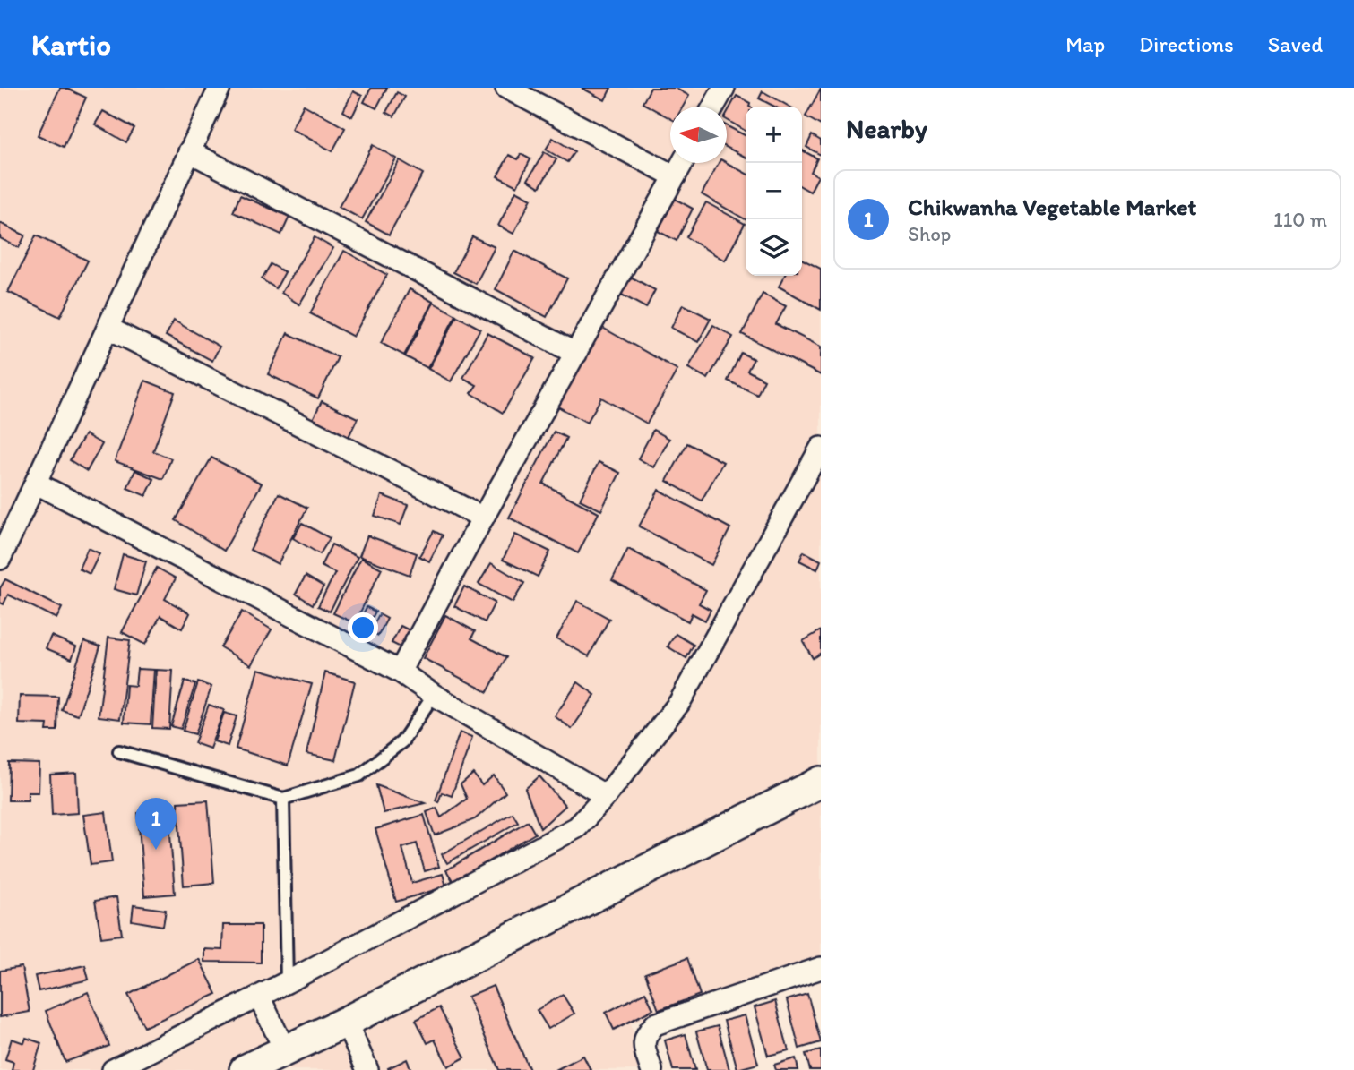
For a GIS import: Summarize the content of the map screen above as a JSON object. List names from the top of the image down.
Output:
{
  "north": "left",
  "page": {
    "header": "Kartio",
    "nav": ["Map", "Directions", "Saved"],
    "heading": "Nearby",
    "map_buttons": ["+", "−"],
    "list": [
      {
        "mark": "1",
        "name": "Chikwanha Vegetable Market",
        "note": "Shop",
        "value": "110 m"
      }
    ],
    "pins": "1"
  }
}
